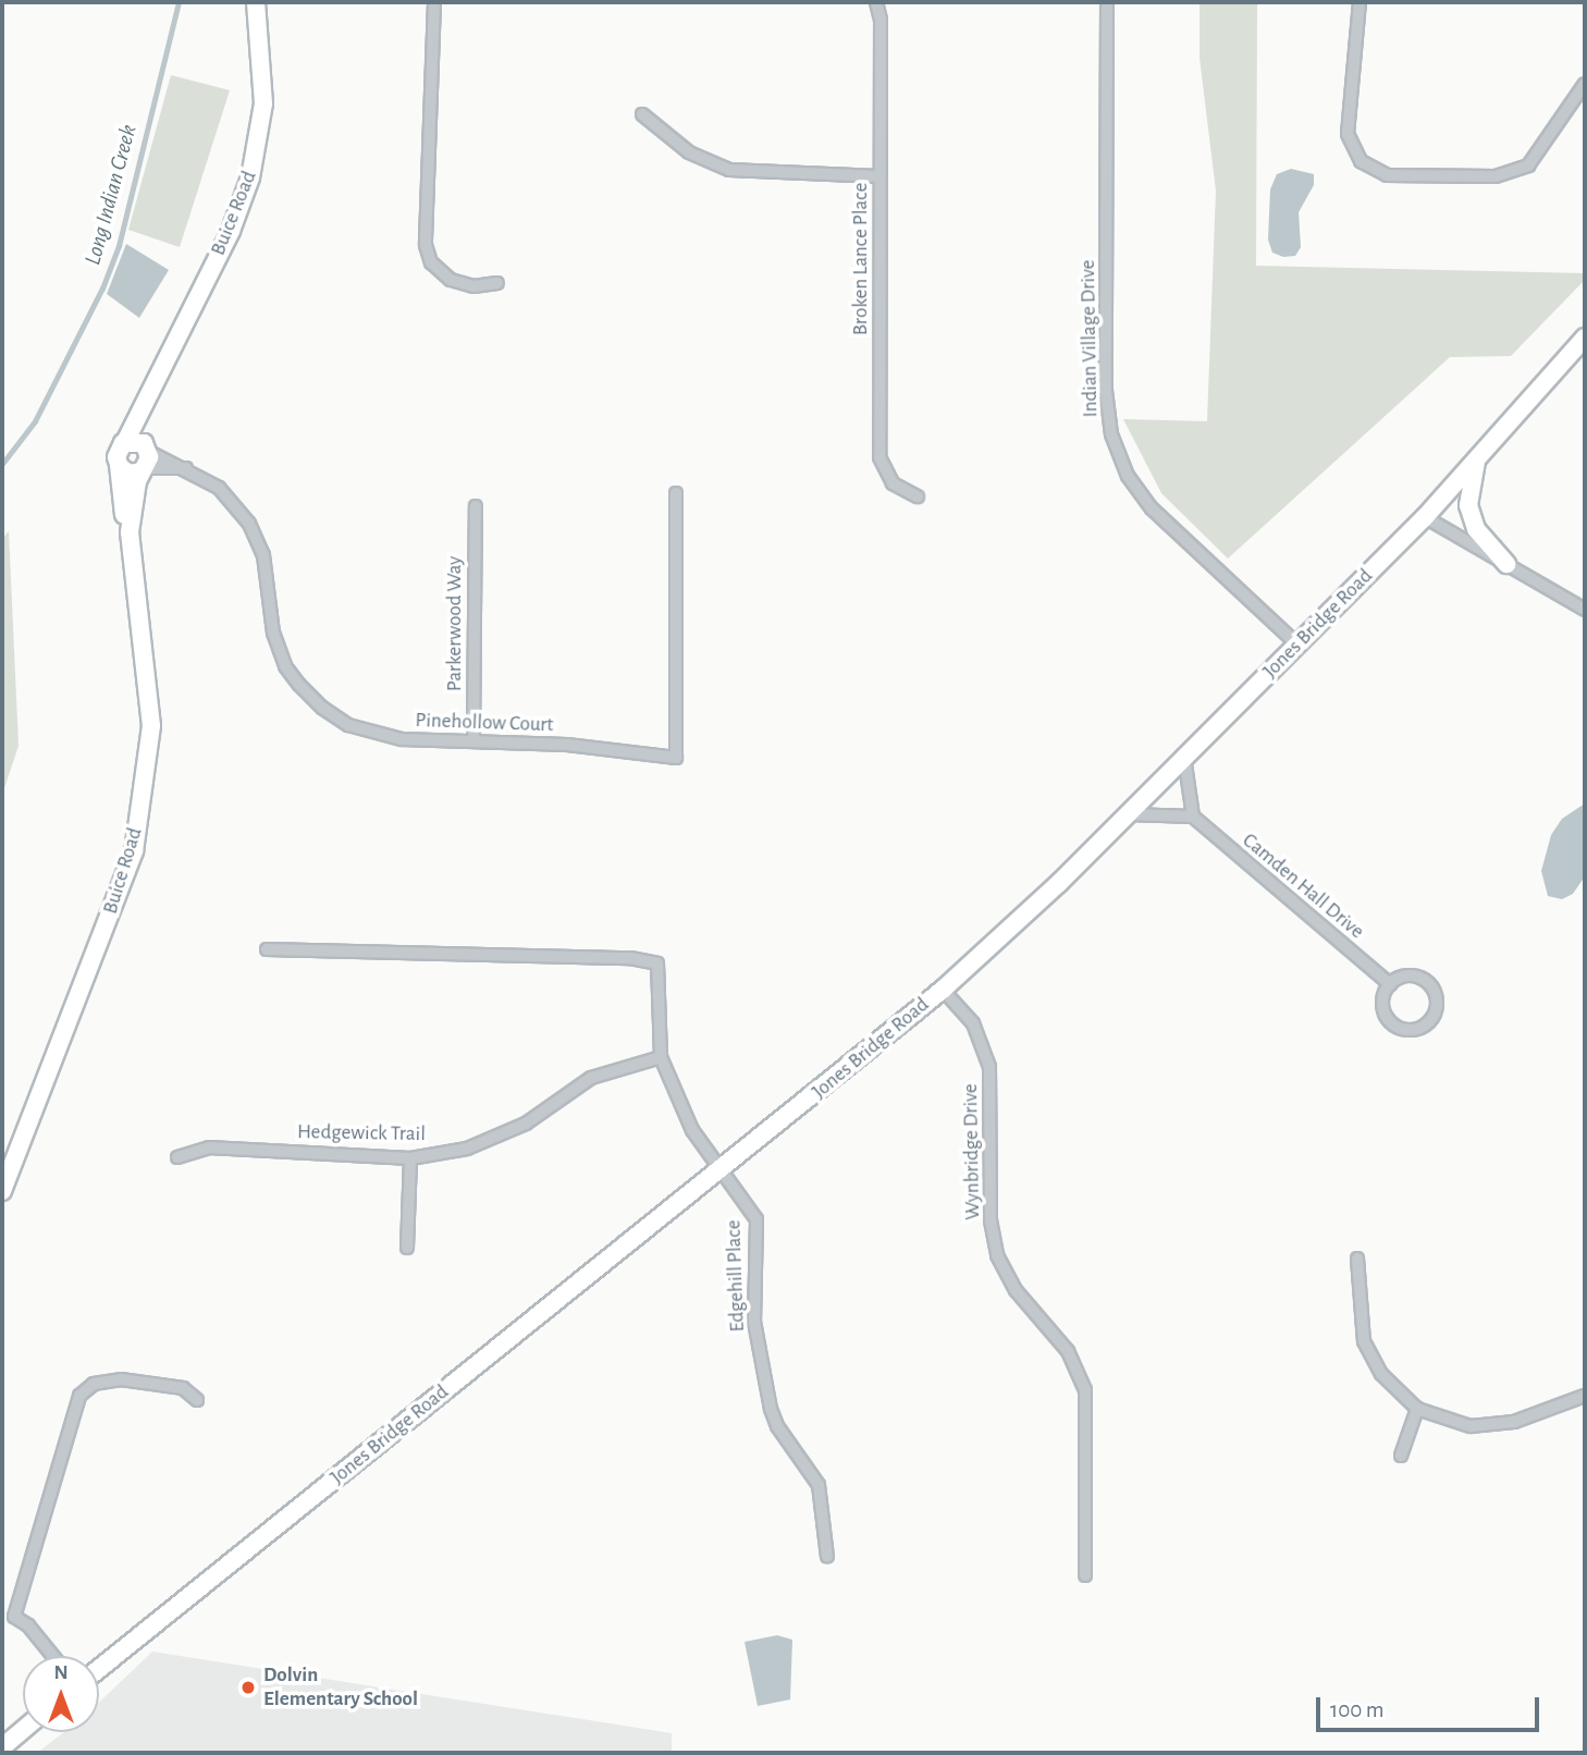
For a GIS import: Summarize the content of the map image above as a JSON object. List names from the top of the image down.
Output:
{
  "streets": {
    "main road": ["Buice Road", "Jones Bridge Road"],
    "street": [
      "Broken Lance Place",
      "Indian Village Drive",
      "Parkerwood Way",
      "Pinehollow Court",
      "Camden Hall Drive",
      "Hedgewick Trail",
      "Wynbridge Drive",
      "Edgehill Place"
    ]
  },
  "crossings": [
    ["Buice Road", "Pinehollow Court"],
    ["Indian Village Drive", "Jones Bridge Road"],
    ["Parkerwood Way", "Pinehollow Court"],
    ["Jones Bridge Road", "Wynbridge Drive"],
    ["Jones Bridge Road", "Edgehill Place"],
    ["Hedgewick Trail", "Edgehill Place"]
  ],
  "water": ["Long Indian Creek"],
  "places": ["Dolvin Elementary School"],
  "scale_bar": "100 m",
  "north": "top"
}
